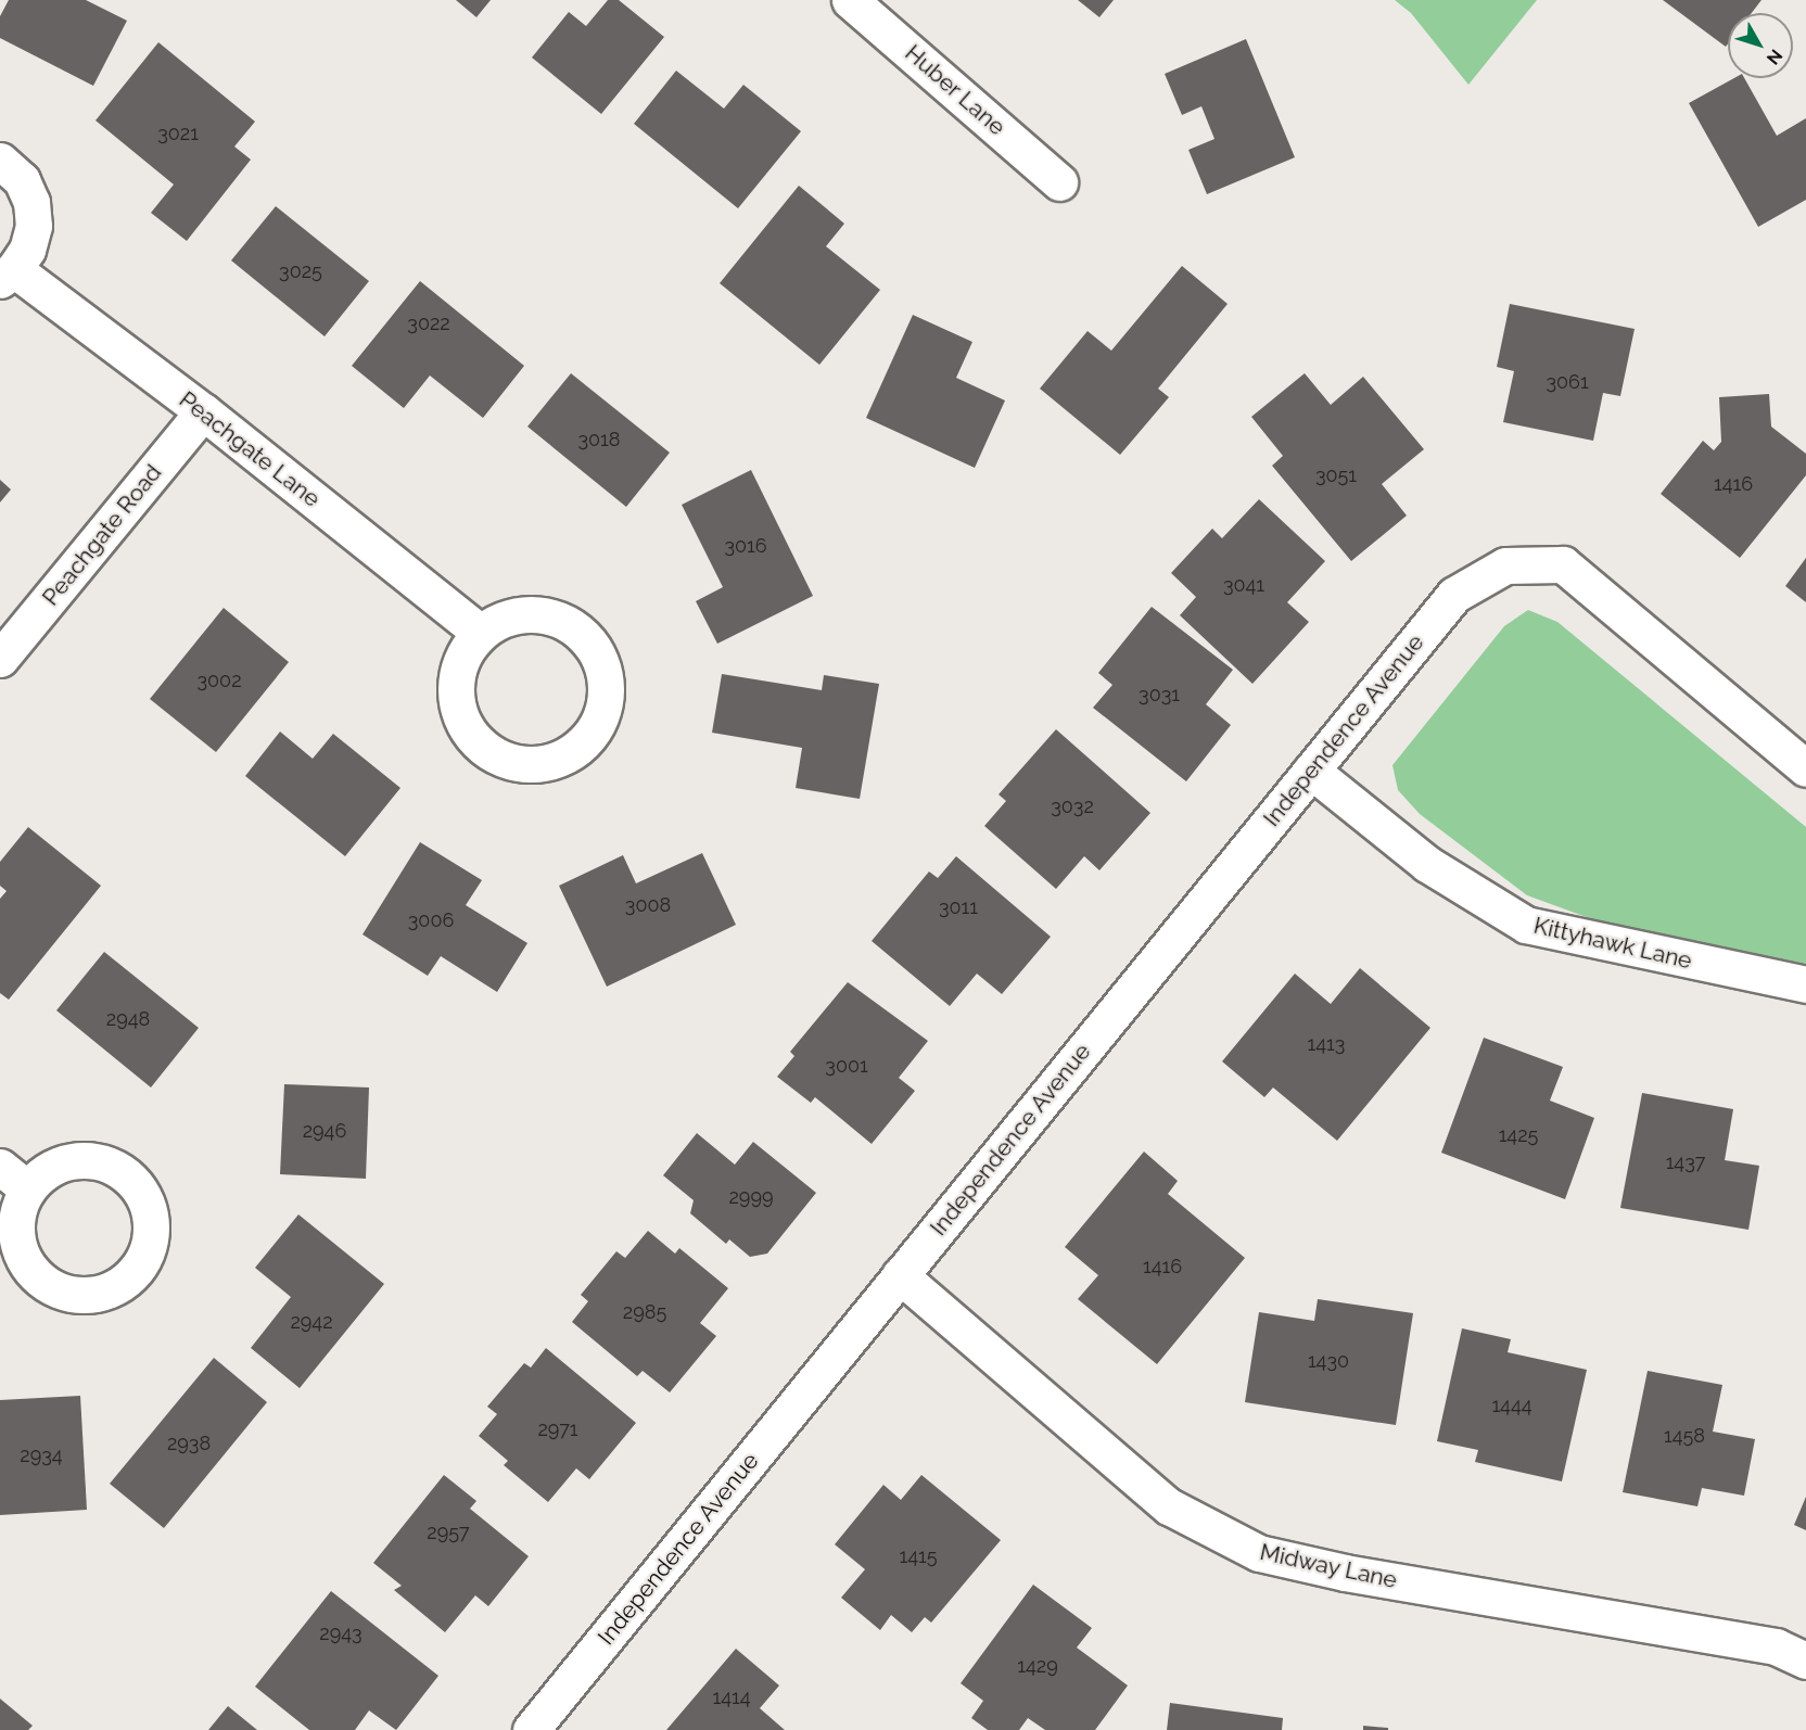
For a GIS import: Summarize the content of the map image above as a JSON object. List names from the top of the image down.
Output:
{
  "streets": {
    "street": [
      "Huber Lane",
      "Peachgate Lane",
      "Peachgate Road",
      "Independence Avenue",
      "Kittyhawk Lane",
      "Midway Lane"
    ]
  },
  "crossings": [
    ["Peachgate Lane", "Peachgate Road"],
    ["Independence Avenue", "Kittyhawk Lane"],
    ["Independence Avenue", "Midway Lane"]
  ],
  "house_numbers": [
    "3021",
    "3025",
    "3022",
    "3061",
    "3018",
    "3051",
    "1416",
    "3016",
    "3041",
    "3002",
    "3031",
    "3032",
    "3008",
    "3011",
    "3006",
    "2948",
    "1413",
    "3001",
    "2946",
    "1425",
    "1437",
    "2999",
    "1416",
    "2985",
    "2942",
    "1430",
    "1444",
    "2971",
    "1458",
    "2938",
    "2934",
    "2957",
    "1415",
    "2943",
    "1429",
    "1414"
  ],
  "north": "bottom right"
}
